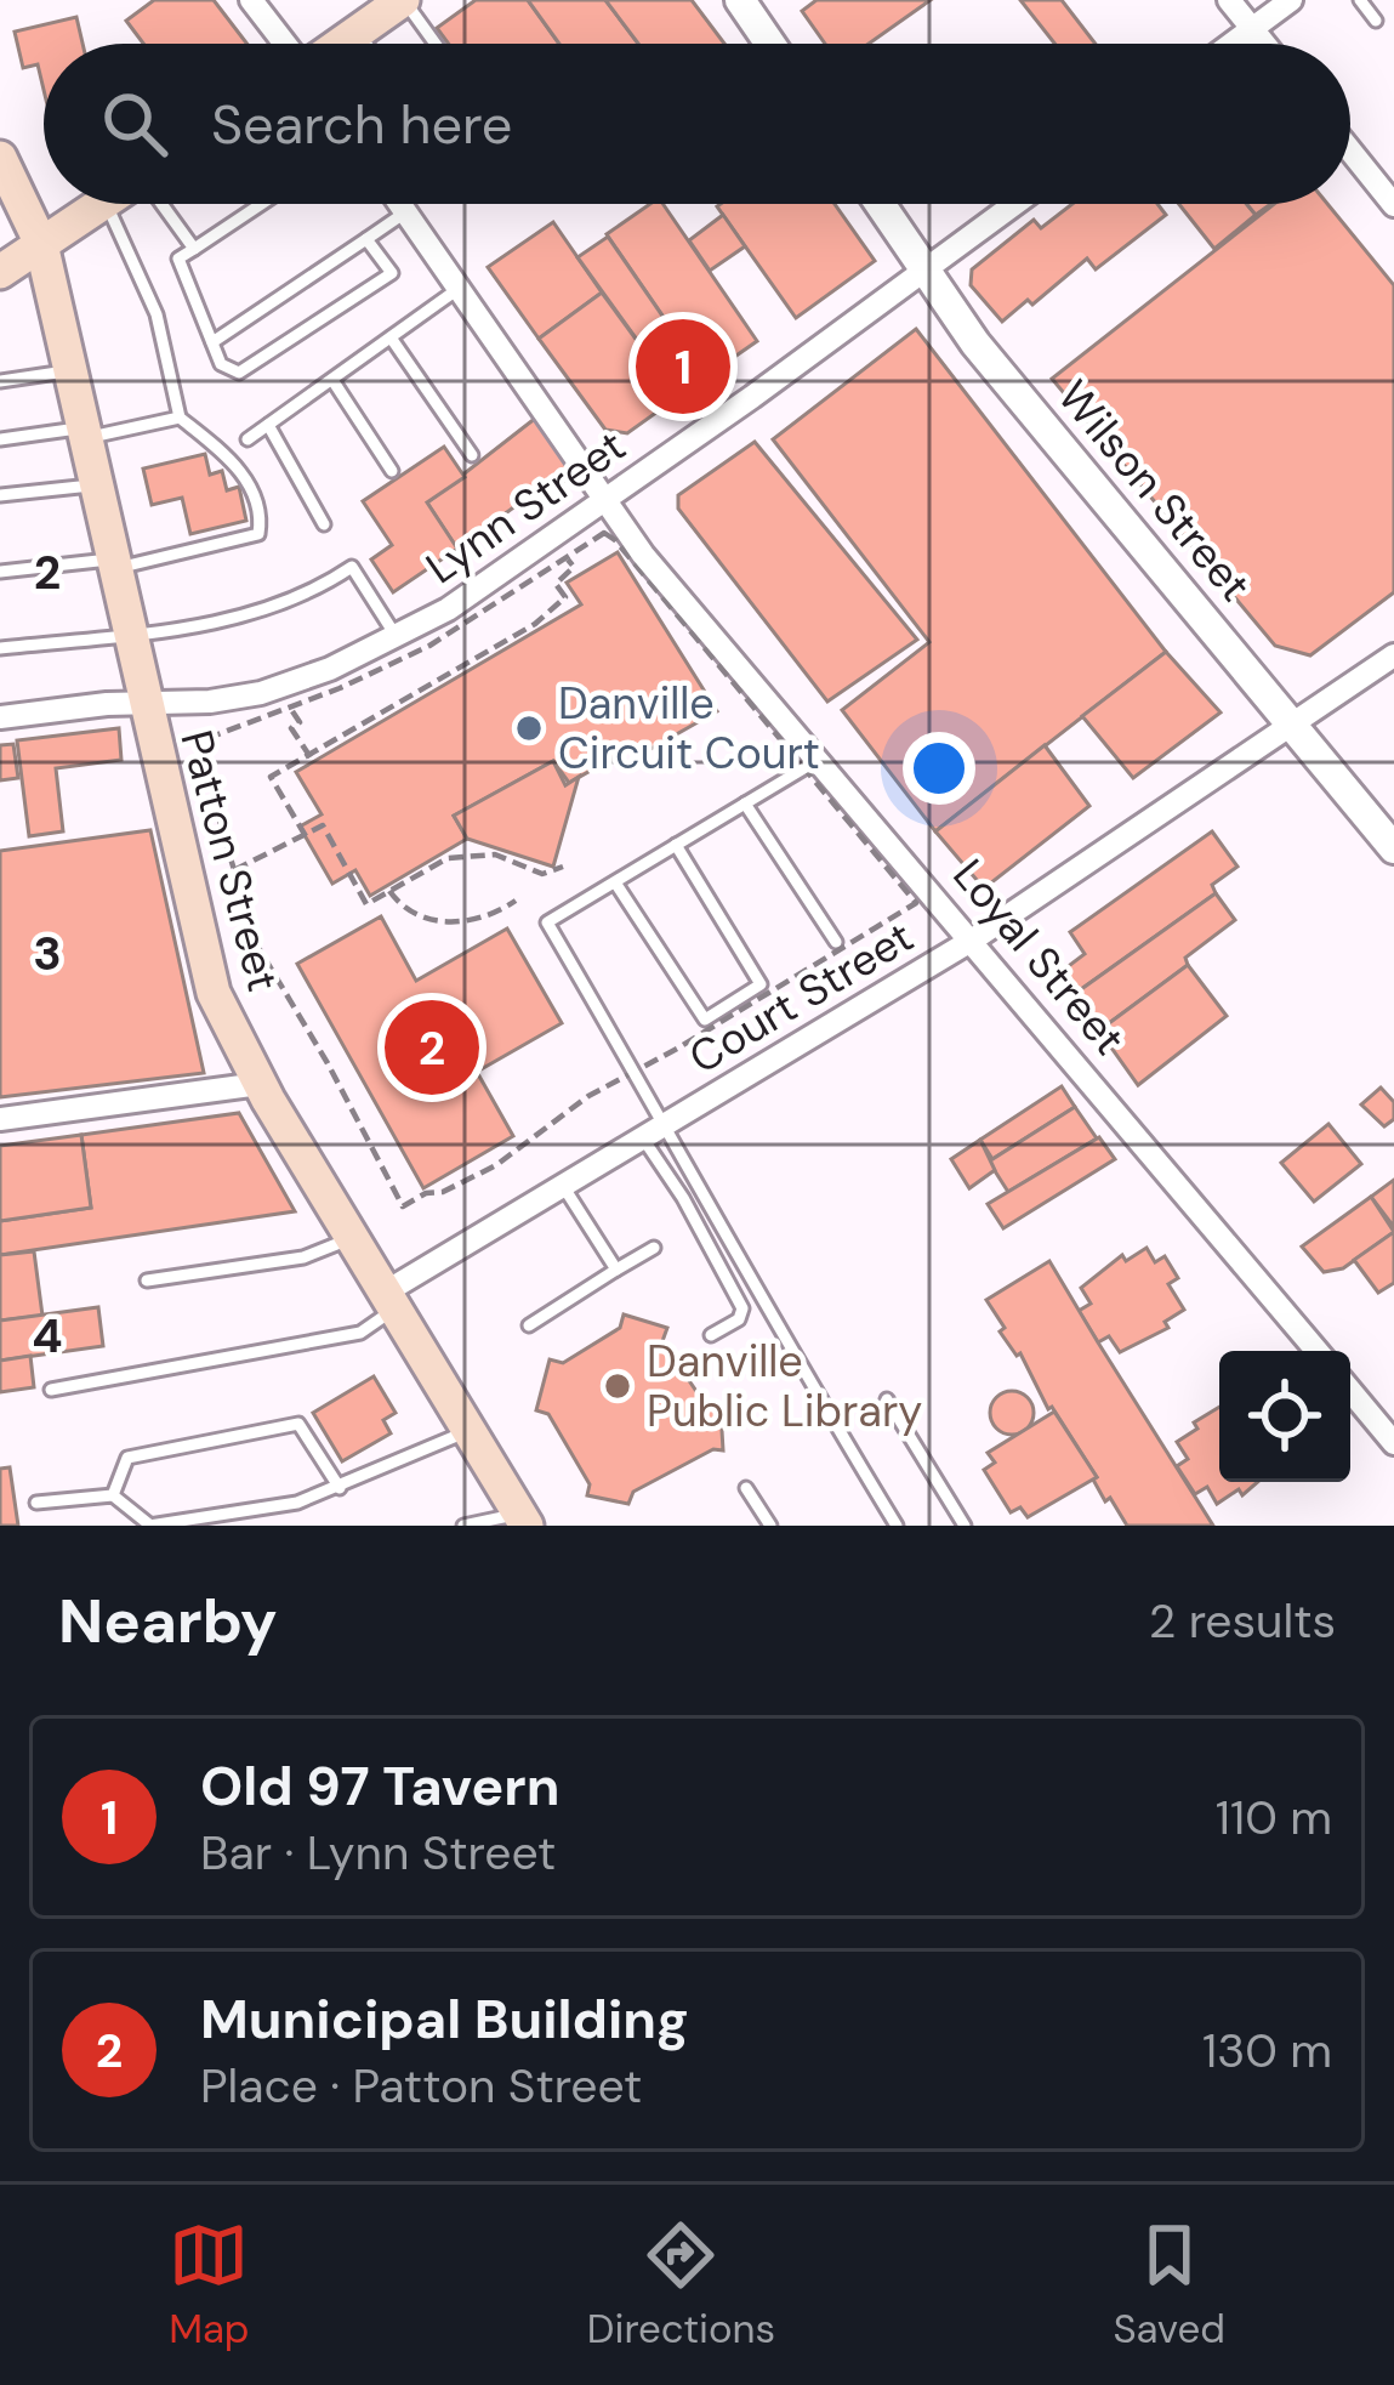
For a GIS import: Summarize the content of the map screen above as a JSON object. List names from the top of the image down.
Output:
{
  "streets": {
    "main road": ["Patton Street"],
    "street": [
      "Wilson Street",
      "Lynn Street",
      "Loyal Street",
      "Court Street"
    ]
  },
  "crossings": [
    ["Wilson Street", "Lynn Street"],
    ["Wilson Street", "Court Street"],
    ["Lynn Street", "Patton Street"],
    ["Lynn Street", "Loyal Street"],
    ["Patton Street", "Court Street"],
    ["Loyal Street", "Court Street"]
  ],
  "places": ["Danville Circuit Court", "Danville Public Library"],
  "page": {
    "search": "Search here",
    "pins": ["1", "2"],
    "heading": ["Nearby", "2 results"],
    "list": [
      {
        "mark": "1",
        "name": "Old 97 Tavern",
        "note": "Bar · Lynn Street",
        "value": "110 m"
      },
      {
        "mark": "2",
        "name": "Municipal Building",
        "note": "Place · Patton Street",
        "value": "130 m"
      }
    ],
    "nav": ["Map", "Directions", "Saved"]
  },
  "grid": {
    "rows": ["2", "3", "4"]
  }
}
